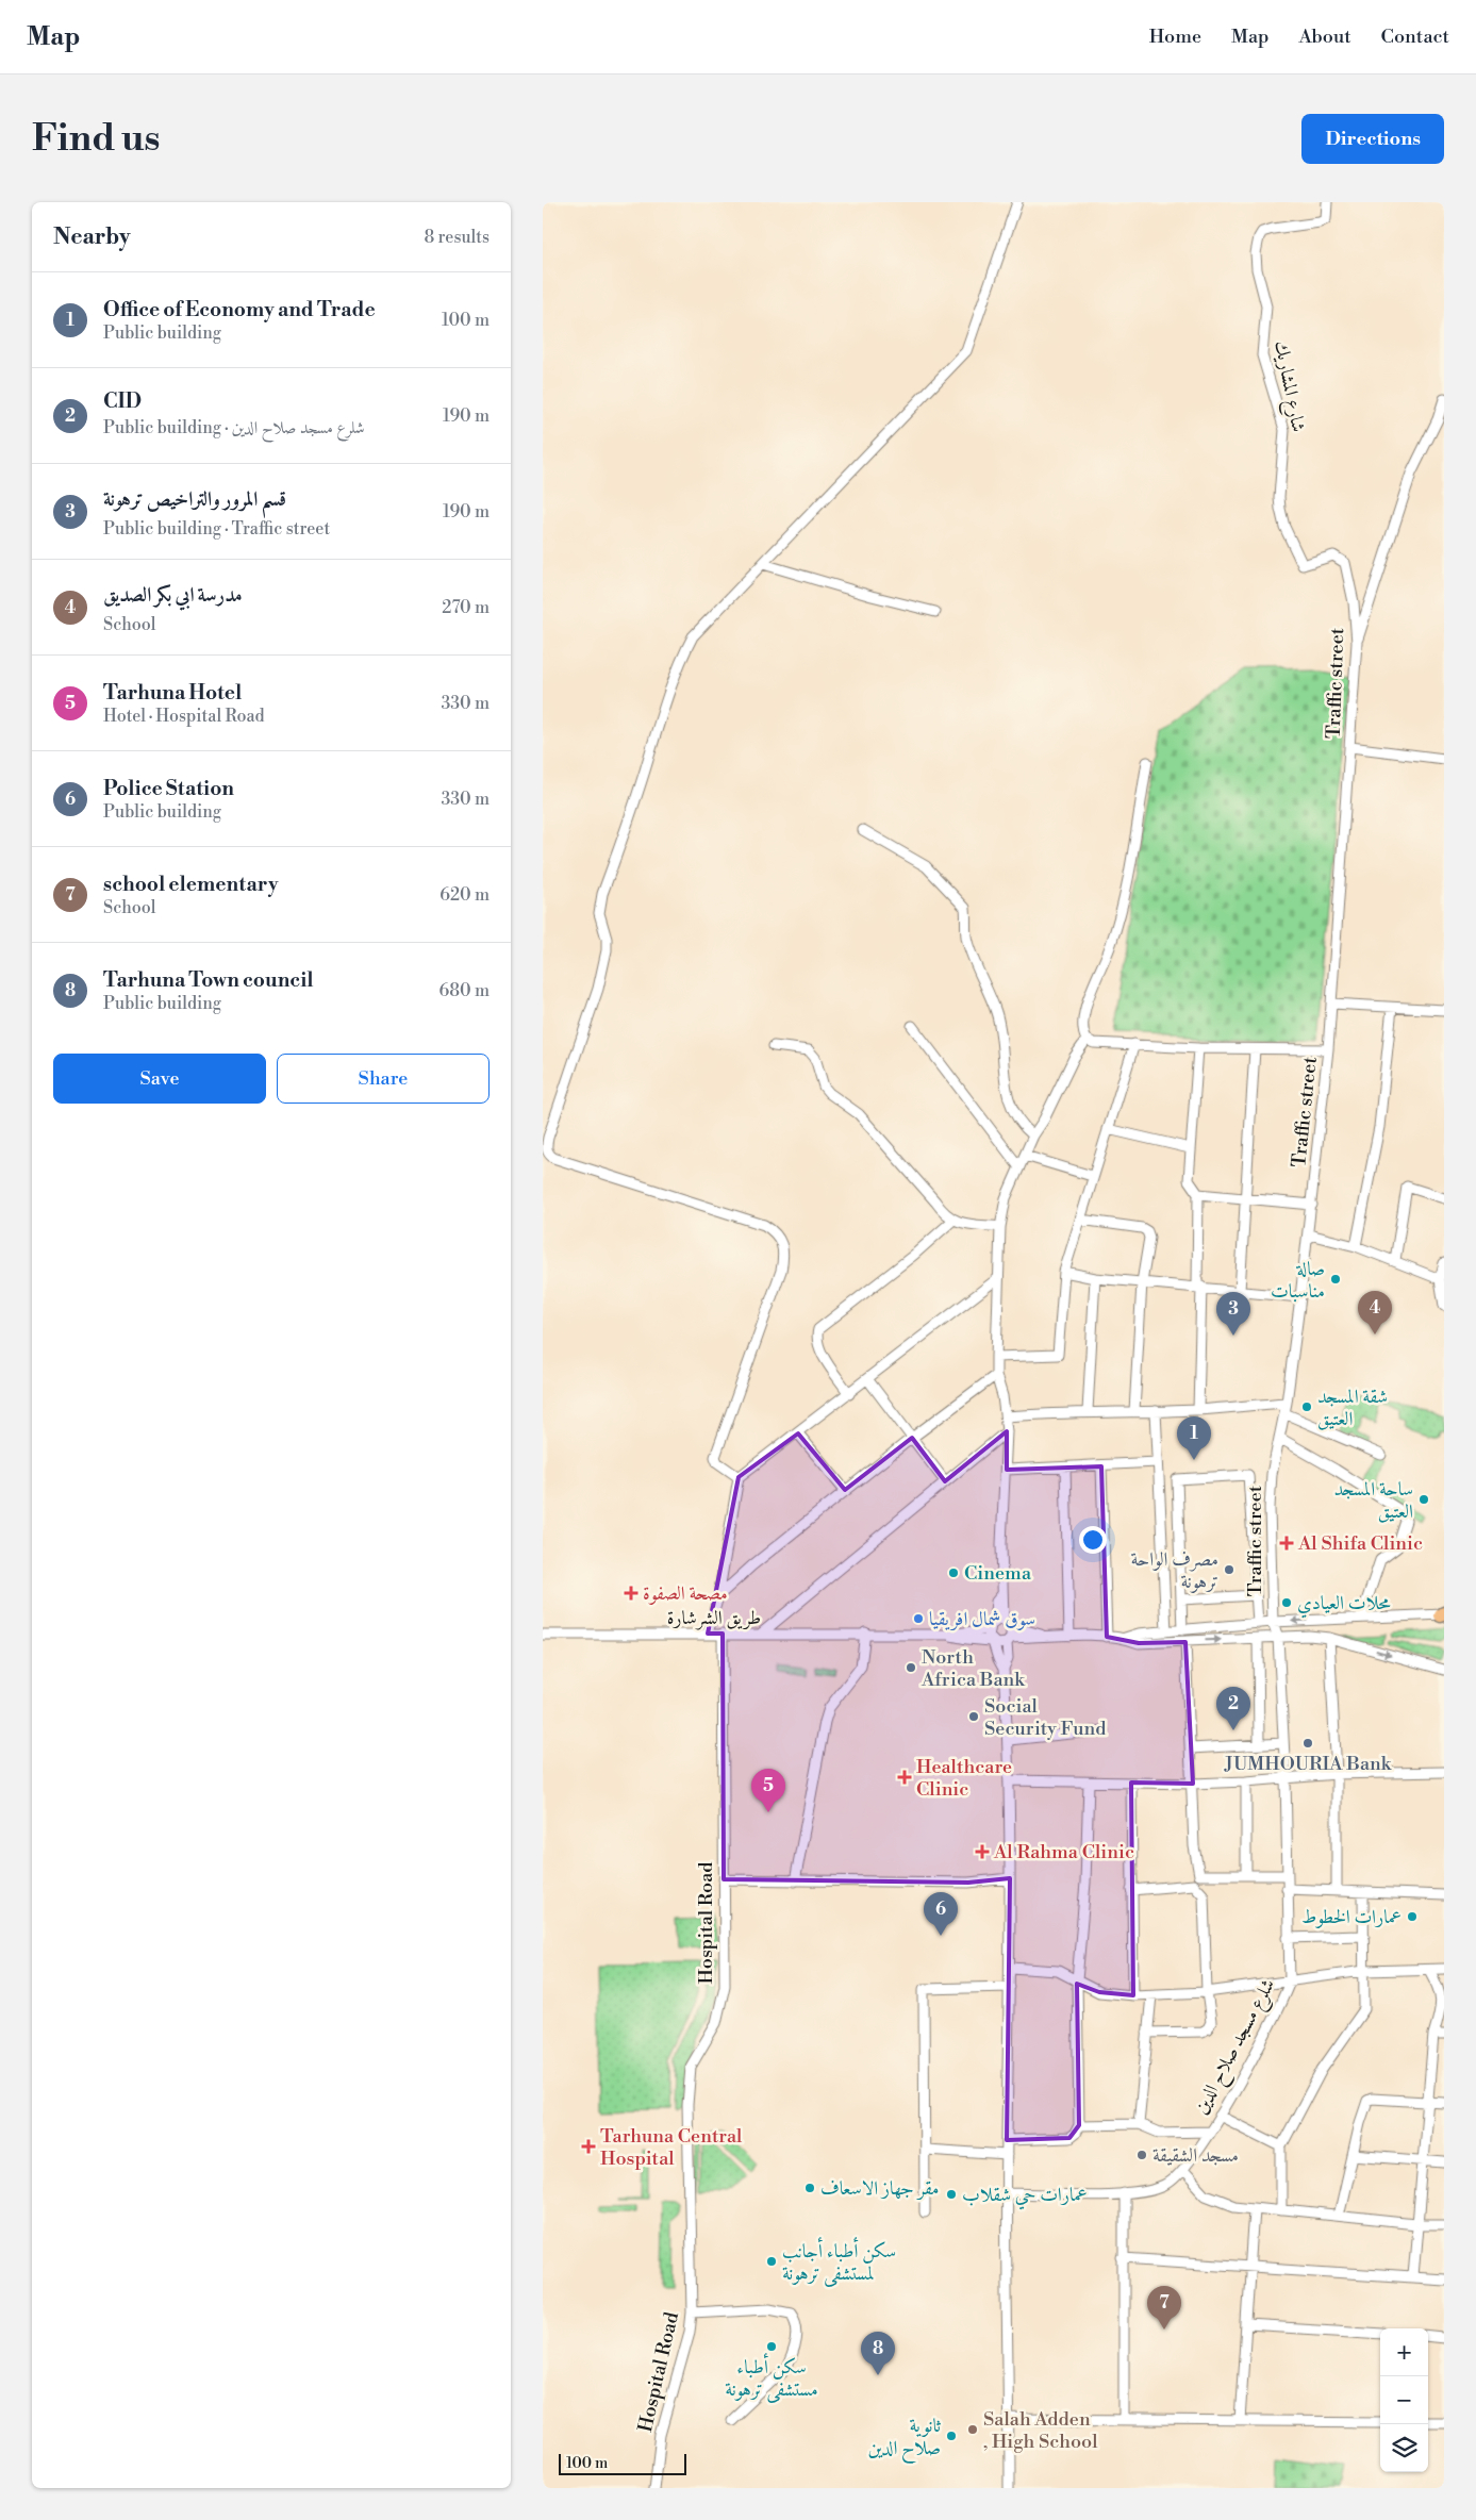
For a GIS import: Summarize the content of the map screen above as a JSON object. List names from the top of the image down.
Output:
{
  "streets": {
    "street": [
      "شارع المشاريك",
      "Traffic street",
      "طريق الشرشارة",
      "Hospital Road",
      "شلرع مسجد صلاح الدين"
    ]
  },
  "crossings": [
    ["شارع المشاريك", "Traffic street"],
    ["Traffic street", "شلرع مسجد صلاح الدين"],
    ["طريق الشرشارة", "Hospital Road"]
  ],
  "places": {
    "other": [
      "صالة مناسبات",
      "شقة المسجد العتيق",
      "ساحة المسجد العتيق",
      "مصرف الواحة ترهونة",
      "Cinema",
      "محلات العيادي",
      "سوق شمال افريقيا",
      "North Africa Bank",
      "Social Security Fund",
      "JUMHOURIA Bank",
      "عمارات الخطوط",
      "مسجد الشقيقة",
      "مقر جهاز الاسعاف",
      "عمارات حي شقلاب",
      "سكن أطباء أجانب لمستشفى ترهونة",
      "سكن أطباء مستشفى ترهونة",
      "Salah Adden , High School",
      "ثانوية صلاح الدين"
    ],
    "health": [
      "Al Shifa Clinic",
      "مصحة الصفوة",
      "Healthcare Clinic",
      "Al Rahma Clinic",
      "Tarhuna Central Hospital"
    ]
  },
  "scale_bar": "100 m",
  "page": {
    "header": "Map",
    "nav": [
      "Home",
      "Map",
      "About",
      "Contact"
    ],
    "buttons": [
      "Directions",
      ["Save", "Share"]
    ],
    "title": "Find us",
    "heading": ["Nearby", "8 results"],
    "list": [
      {
        "mark": "1",
        "name": "Office of Economy and Trade",
        "note": "Public building",
        "value": "100 m"
      },
      {
        "mark": "2",
        "name": "CID",
        "note": "Public building · شلرع مسجد صلاح الدين",
        "value": "190 m"
      },
      {
        "mark": "3",
        "name": "قسم المرور والتراخيص ترهونة",
        "note": "Public building · Traffic street",
        "value": "190 m"
      },
      {
        "mark": "4",
        "name": "مدرسة ابي بكر الصديق",
        "note": "School",
        "value": "270 m"
      },
      {
        "mark": "5",
        "name": "Tarhuna Hotel",
        "note": "Hotel · Hospital Road",
        "value": "330 m"
      },
      {
        "mark": "6",
        "name": "Police Station",
        "note": "Public building",
        "value": "330 m"
      },
      {
        "mark": "7",
        "name": "school elementary",
        "note": "School",
        "value": "620 m"
      },
      {
        "mark": "8",
        "name": "Tarhuna Town council",
        "note": "Public building",
        "value": "680 m"
      }
    ],
    "pins": [
      "4",
      "3",
      "1",
      "2",
      "5",
      "6",
      "7",
      "8"
    ],
    "map_buttons": ["+", "−"],
    "scale": "100 m"
  }
}
